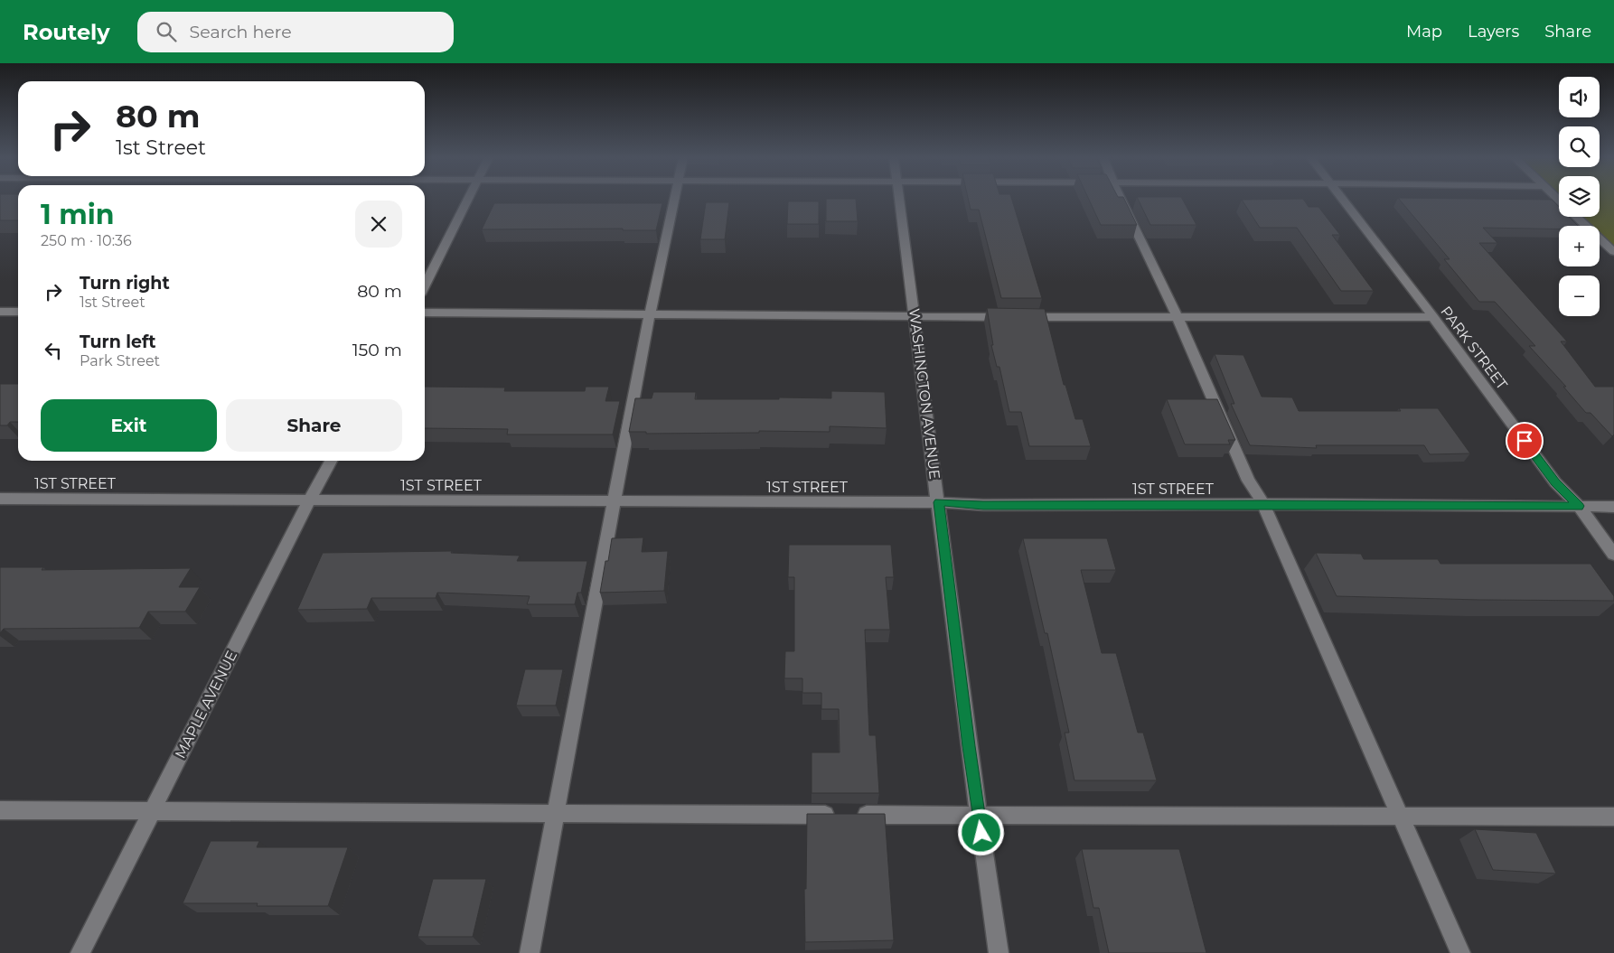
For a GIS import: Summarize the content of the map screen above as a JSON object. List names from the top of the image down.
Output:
{
  "streets": {
    "street": [
      "PARK STREET",
      "WASHINGTON AVENUE",
      "1ST STREET",
      "MAPLE AVENUE"
    ]
  },
  "crossings": [
    ["PARK STREET", "1ST STREET"],
    ["WASHINGTON AVENUE", "1ST STREET"],
    ["1ST STREET", "MAPLE AVENUE"]
  ],
  "page": {
    "header": "Routely",
    "search": "Search here",
    "nav": ["Map", "Layers", "Share"],
    "map_buttons": ["+", "−"],
    "turn": ["80 m", "1st Street"],
    "heading": ["1 min", "250 m · 10:36"],
    "list": [
      {
        "name": "Turn right",
        "note": "1st Street",
        "value": "80 m"
      },
      {
        "name": "Turn left",
        "note": "Park Street",
        "value": "150 m"
      }
    ],
    "buttons": ["Exit", "Share"]
  }
}
